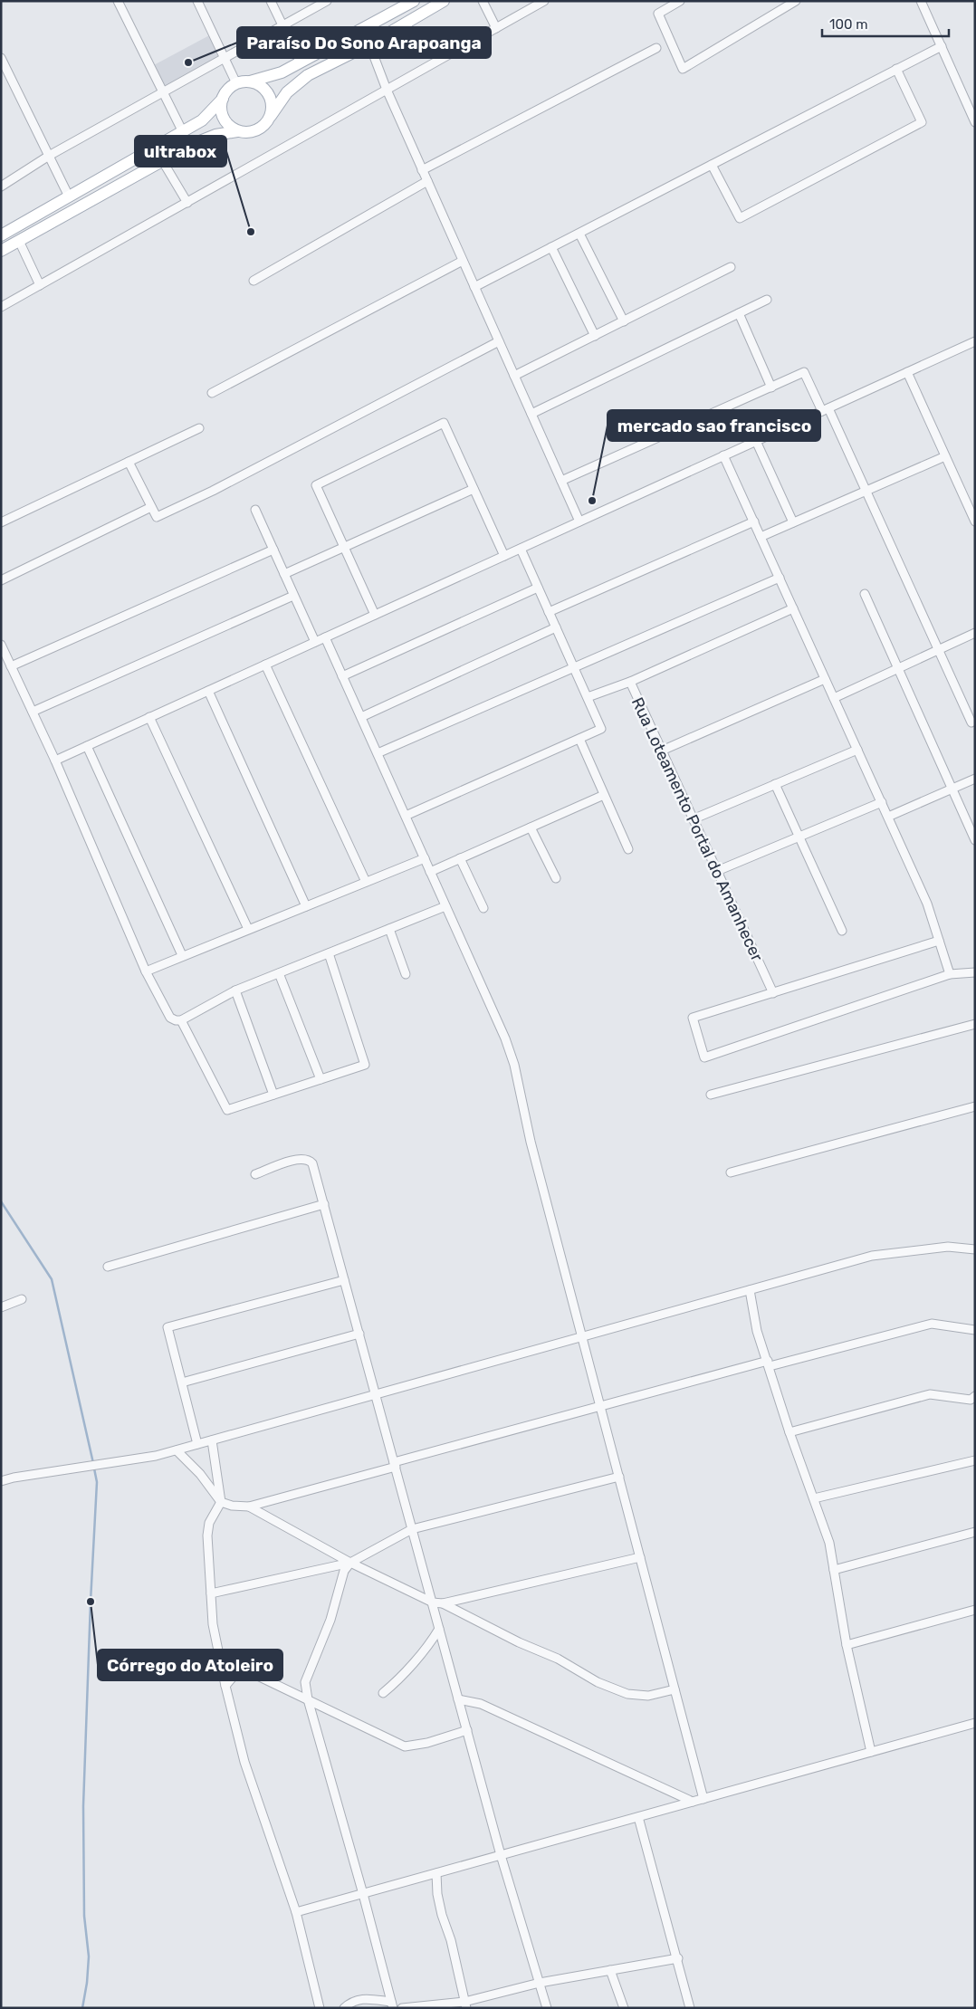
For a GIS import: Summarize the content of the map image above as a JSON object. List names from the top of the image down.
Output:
{
  "streets": {
    "street": ["Rua Loteamento Portal do Amanhecer"]
  },
  "places": [
    "Paraíso Do Sono Arapoanga",
    "ultrabox",
    "mercado sao francisco",
    "Córrego do Atoleiro"
  ],
  "scale_bar": "100 m"
}
